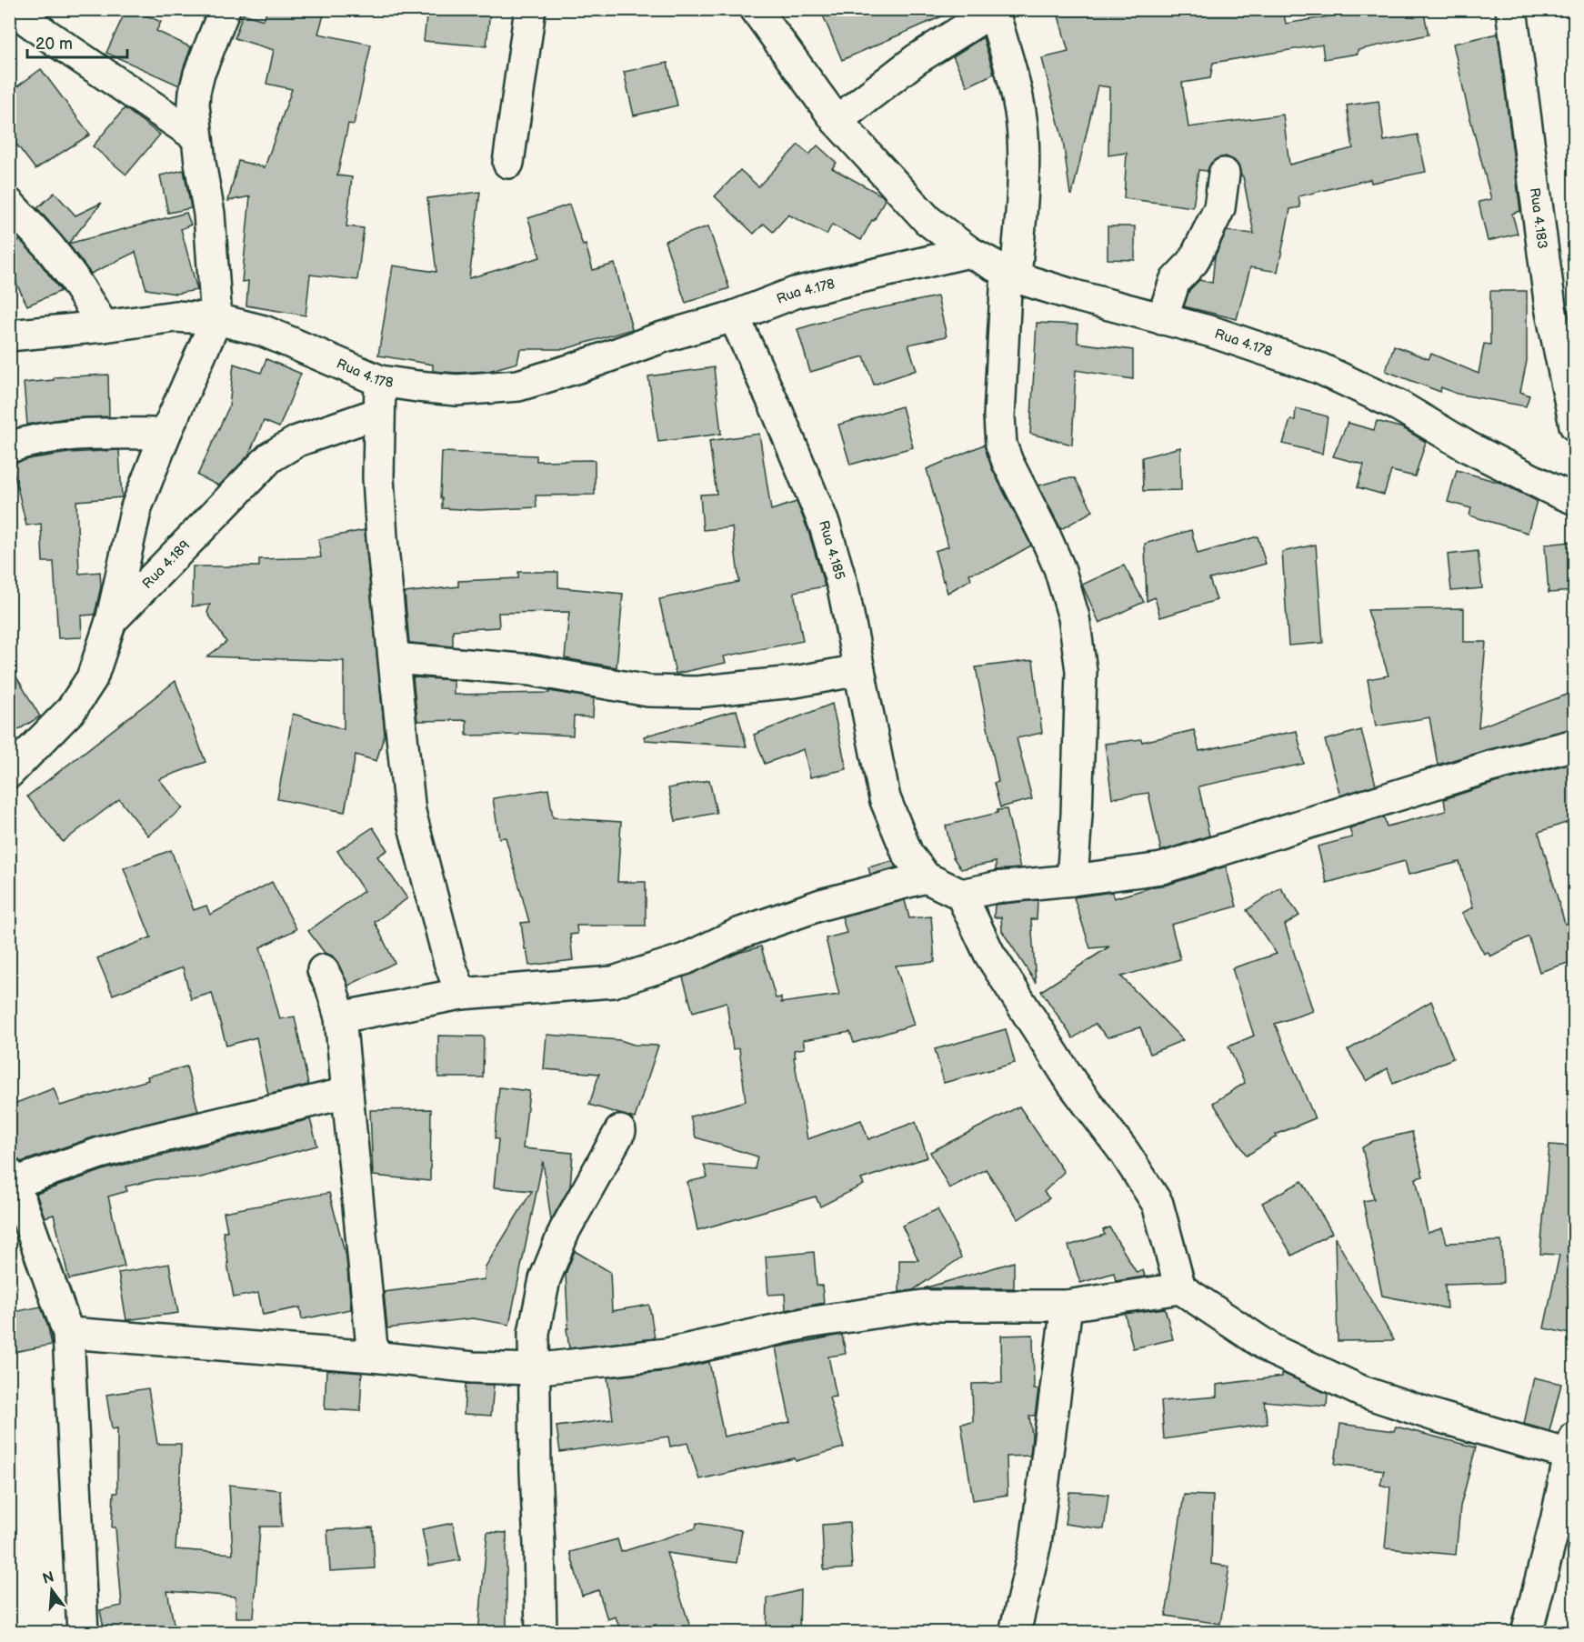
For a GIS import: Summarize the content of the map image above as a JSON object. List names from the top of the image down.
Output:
{
  "streets": {
    "street": [
      "Rua 4.183",
      "Rua 4.178",
      "Rua 4.185",
      "Rua 4.189"
    ]
  },
  "crossings": [
    ["Rua 4.178", "Rua 4.185"]
  ],
  "scale_bar": "20 m",
  "north": "top"
}
